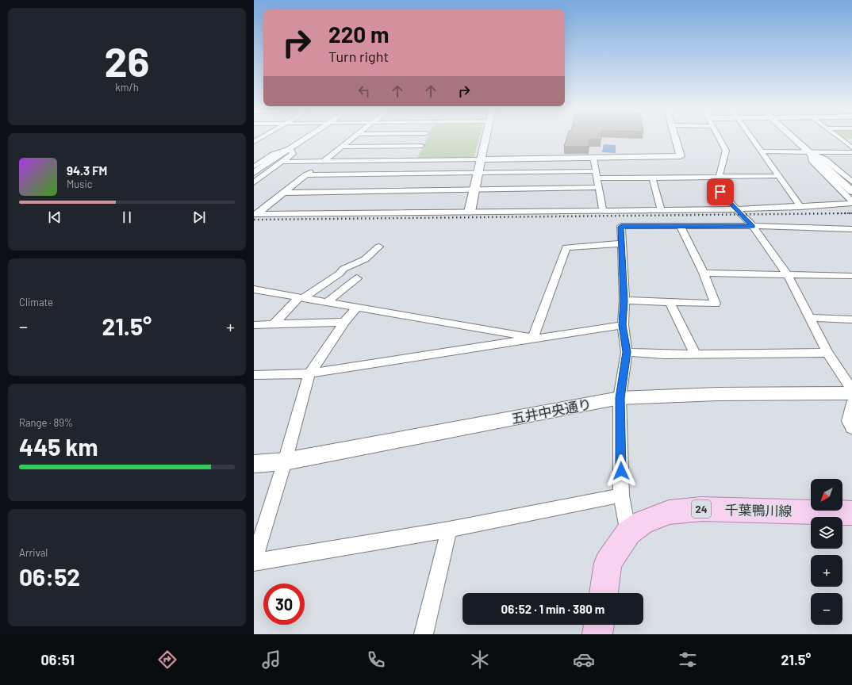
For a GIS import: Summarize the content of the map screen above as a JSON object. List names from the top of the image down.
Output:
{
  "streets": {
    "main road": ["24", "千葉鴨川線"],
    "street": ["五井中央通り"]
  },
  "north": "bottom left",
  "page": {
    "tile": [
      ["26", "km/h"],
      "Climate",
      ["Range · 89%", "445 km"],
      ["Arrival", "06:52"]
    ],
    "turn": ["220 m", "Turn right"],
    "song": ["94.3 FM", "Music"],
    "heat": ["−", "21.5°", "+"],
    "map_buttons": ["+", "−"],
    "limit": "30",
    "trip": "06:52 · 1 min · 380 m",
    "tabs": ["06:51", "21.5°"]
  }
}
